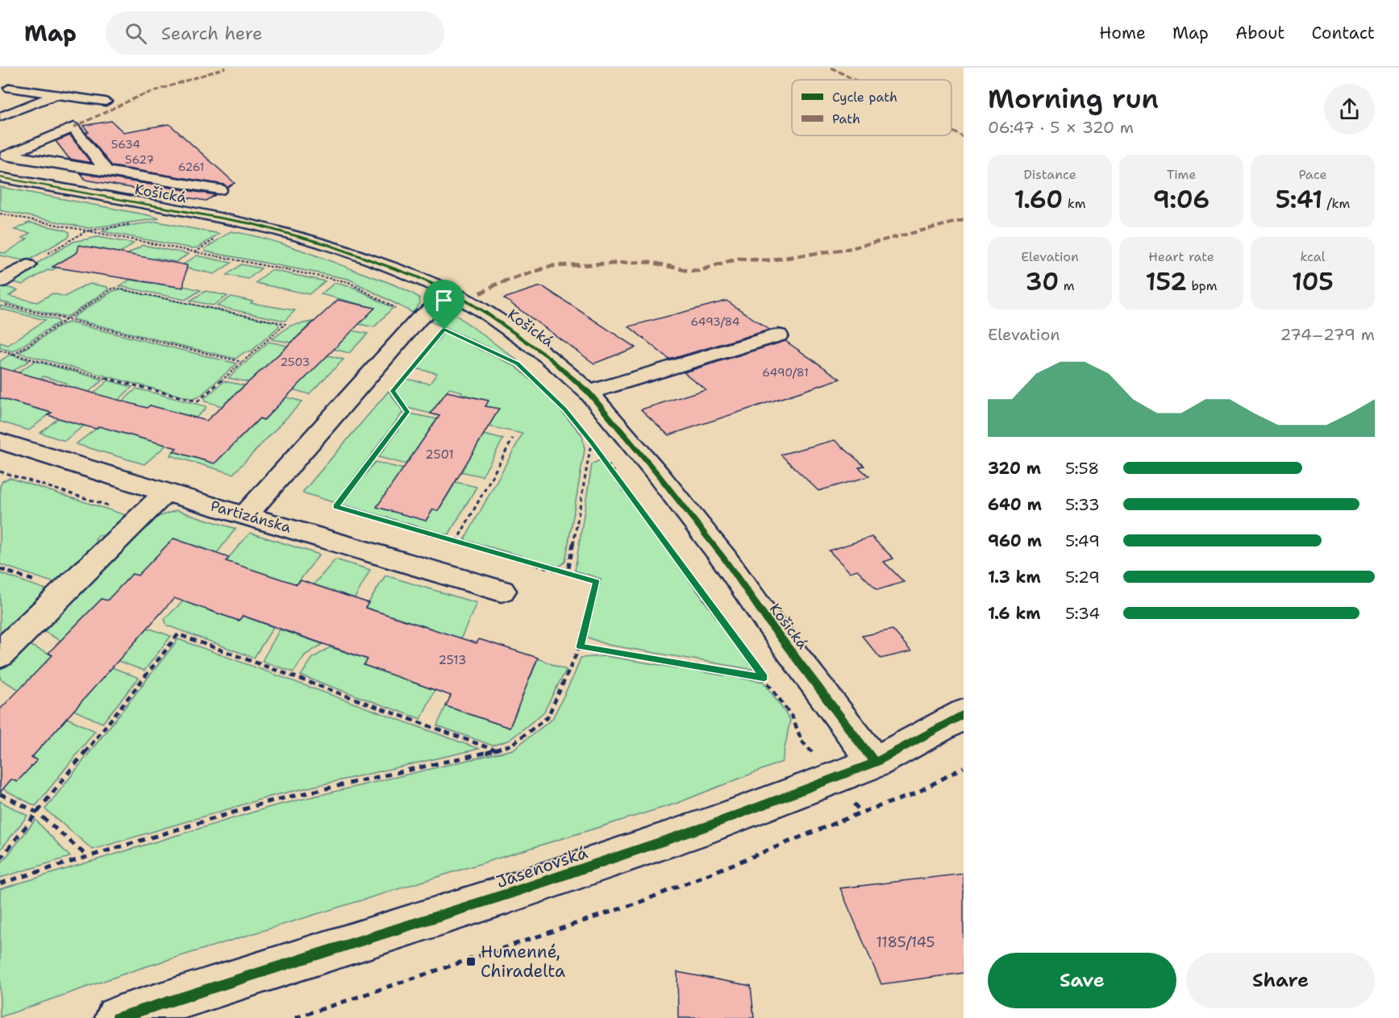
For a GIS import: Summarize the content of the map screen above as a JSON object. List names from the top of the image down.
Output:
{
  "streets": {
    "street": ["Košická", "Partizánska", "Jasenovská"]
  },
  "crossings": [
    ["Košická", "Jasenovská"]
  ],
  "places": {
    "transit": ["Humenné, Chiradelta"]
  },
  "house_numbers": [
    "5634",
    "5627",
    "6261",
    "6493/84",
    "2503",
    "6490/81",
    "2501",
    "2513",
    "1185/145"
  ],
  "legend": ["Cycle path", "Path"],
  "page": {
    "header": "Map",
    "search": "Search here",
    "nav": [
      "Home",
      "Map",
      "About",
      "Contact"
    ],
    "heading": ["Morning run", "06:47 · 5 × 320 m"],
    "stats": [
      ["Distance", "1.60 km"],
      ["Time", "9:06"],
      ["Pace", "5:41 /km"],
      ["Elevation", "30 m"],
      ["Heart rate", "152 bpm"],
      ["kcal", "105"]
    ],
    "chart": ["Elevation", "274–279 m"],
    "list": [
      {
        "name": "320 m",
        "note": "5:58"
      },
      {
        "name": "640 m",
        "note": "5:33"
      },
      {
        "name": "960 m",
        "note": "5:49"
      },
      {
        "name": "1.3 km",
        "note": "5:29"
      },
      {
        "name": "1.6 km",
        "note": "5:34"
      }
    ],
    "buttons": ["Save", "Share"]
  }
}
